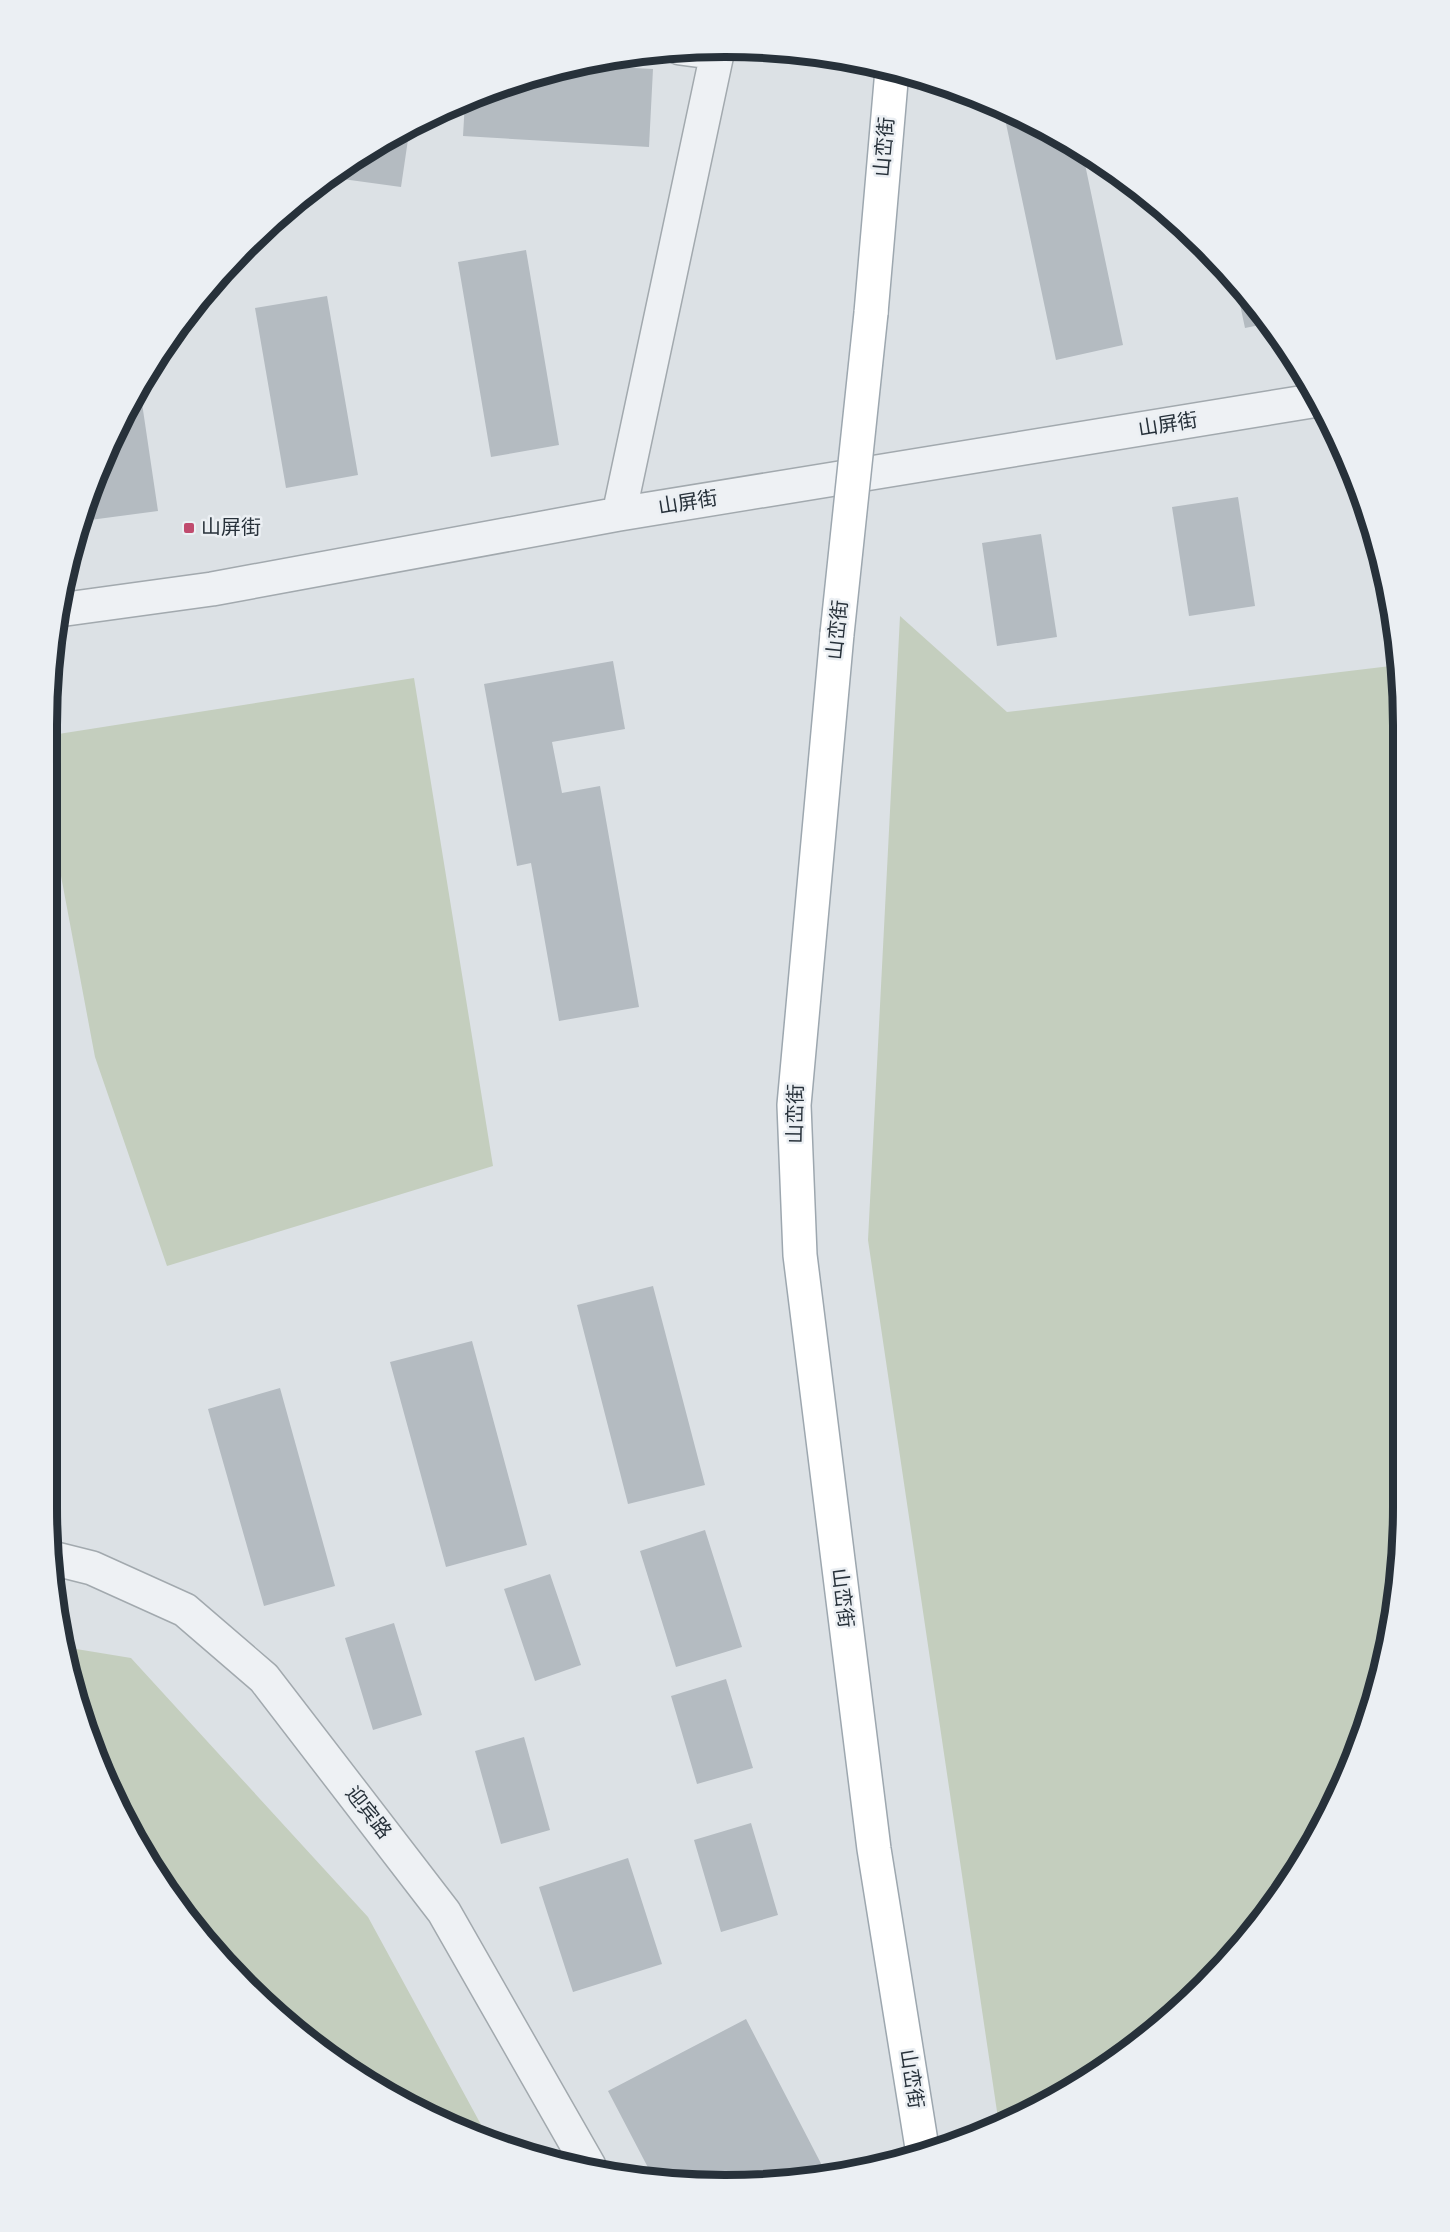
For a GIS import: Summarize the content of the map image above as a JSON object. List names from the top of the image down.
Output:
{
  "streets": {
    "main road": ["山峦街"],
    "street": ["山屏街", "迎宾路"]
  },
  "places": {
    "transit": ["山屏街"]
  }
}
